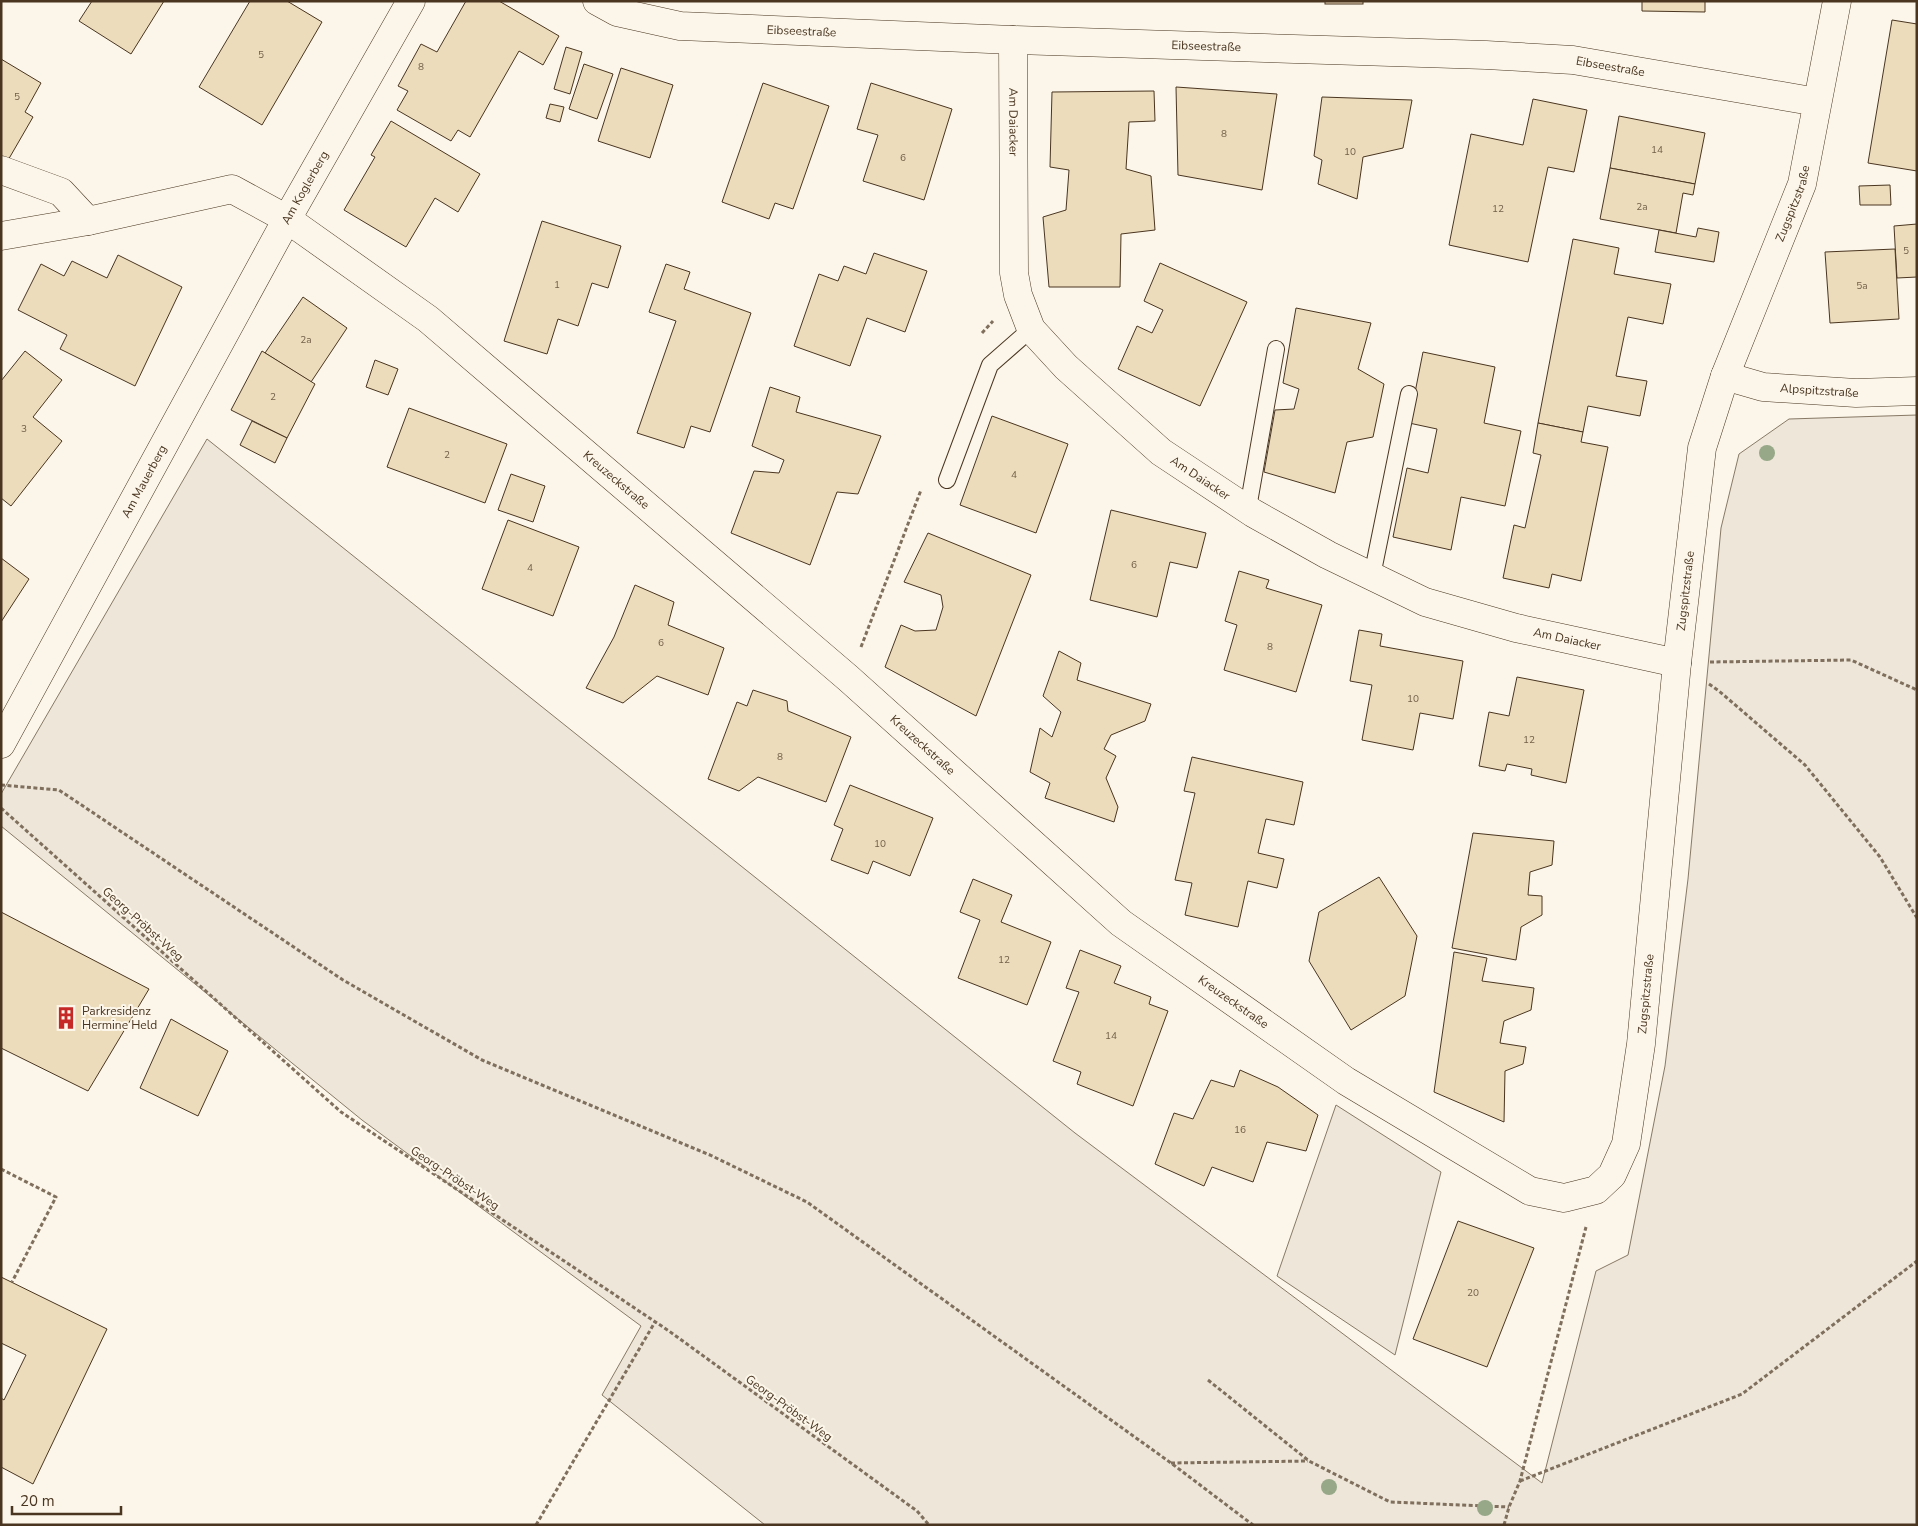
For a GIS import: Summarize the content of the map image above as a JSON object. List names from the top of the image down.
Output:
{
  "streets": {
    "street": [
      "Eibseestraße",
      "Am Daiacker",
      "Am Koglerberg",
      "Zugspitzstraße",
      "Alpspitzstraße",
      "Kreuzeckstraße",
      "Am Mauerberg"
    ],
    "path": ["Georg-Pröbst-Weg"]
  },
  "crossings": [
    ["Eibseestraße", "Am Daiacker"],
    ["Eibseestraße", "Zugspitzstraße"],
    ["Am Daiacker", "Zugspitzstraße"],
    ["Am Koglerberg", "Kreuzeckstraße"],
    ["Am Koglerberg", "Am Mauerberg"],
    ["Zugspitzstraße", "Alpspitzstraße"],
    ["Zugspitzstraße", "Kreuzeckstraße"],
    ["Kreuzeckstraße", "Am Mauerberg"]
  ],
  "places": {
    "building": ["Parkresidenz Hermine Held"]
  },
  "house_numbers": [
    "5",
    "8",
    "5",
    "8",
    "14",
    "10",
    "6",
    "2a",
    "12",
    "5",
    "1",
    "5a",
    "2a",
    "2",
    "3",
    "2",
    "4",
    "6",
    "4",
    "6",
    "8",
    "10",
    "12",
    "8",
    "10",
    "12",
    "14",
    "16",
    "20"
  ],
  "scale_bar": "20 m"
}
